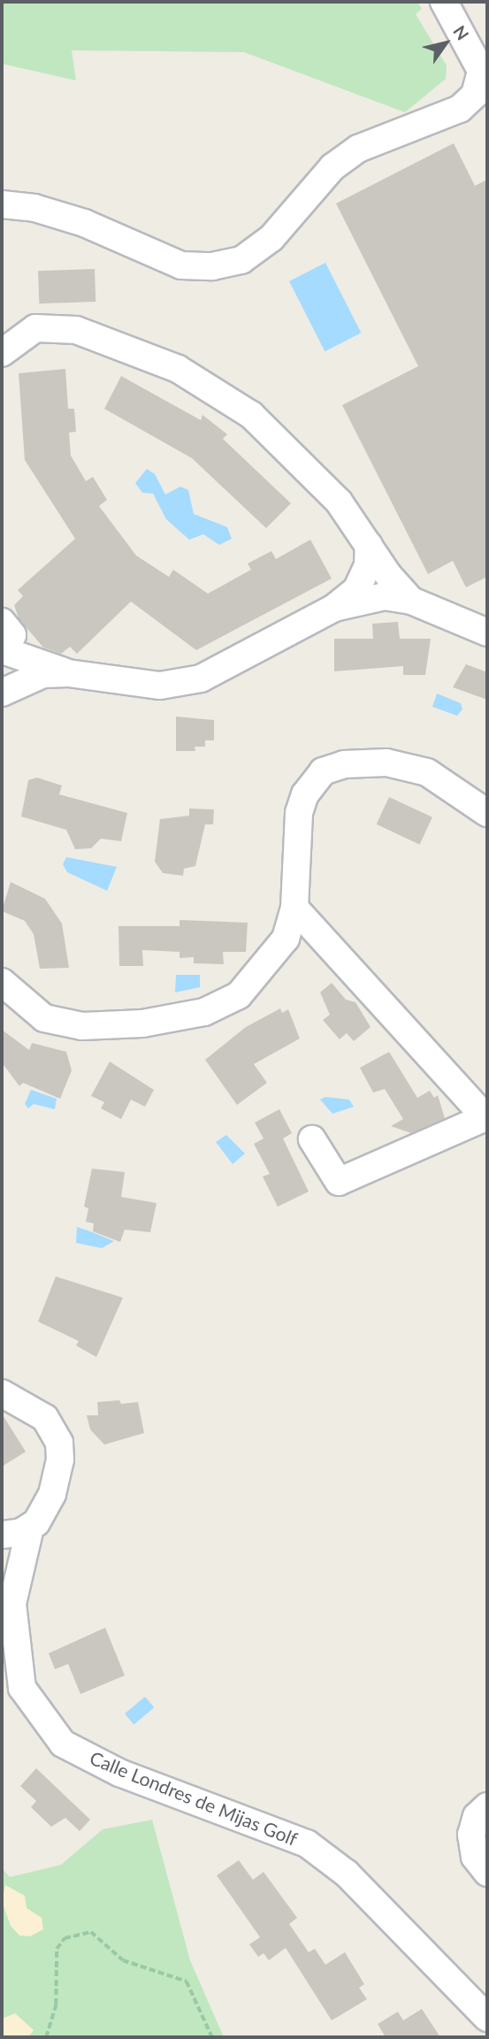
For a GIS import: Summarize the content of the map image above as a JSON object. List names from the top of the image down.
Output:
{
  "streets": {
    "street": ["Calle Londres de Mijas Golf"]
  },
  "north": "top right"
}
